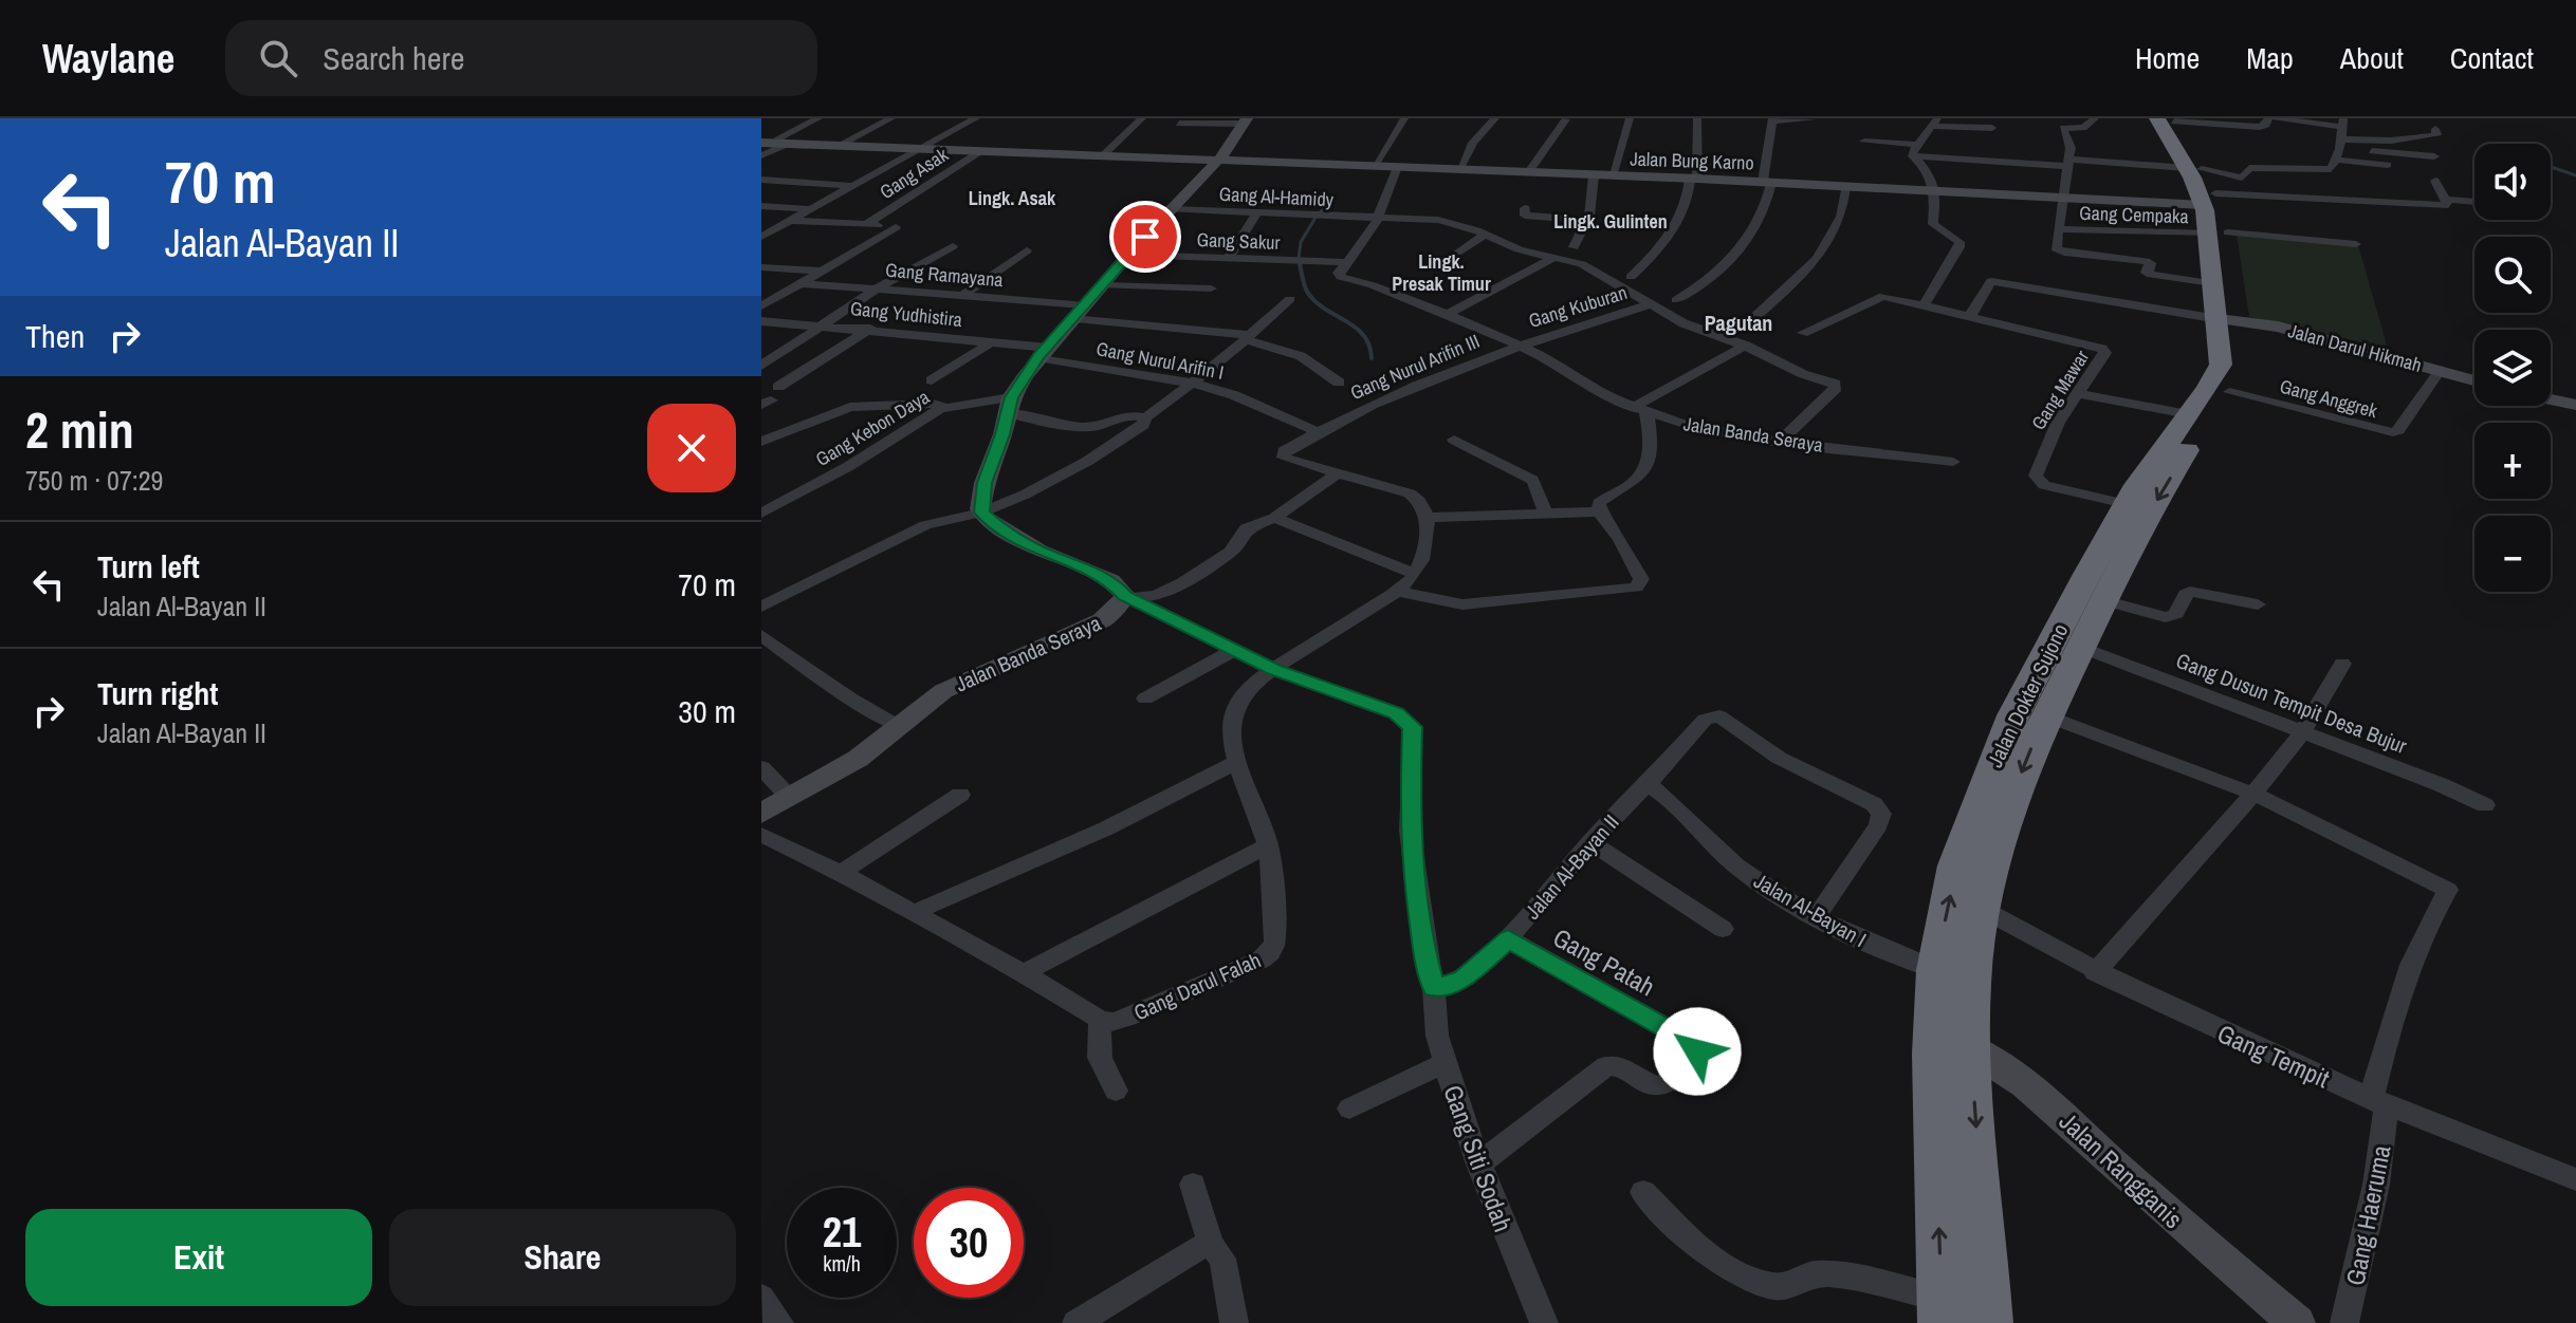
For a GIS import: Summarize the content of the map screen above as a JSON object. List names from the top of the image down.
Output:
{
  "streets": {
    "highway": ["Jalan Dokter Sujono"],
    "main road": [
      "Jalan Bung Karno",
      "Jalan Darul Hikmah",
      "Jalan Banda Seraya",
      "Jalan Rangganis"
    ],
    "street": [
      "Gang Asak",
      "Gang Al-Hamidy",
      "Gang Cempaka",
      "Gang Sakur",
      "Gang Ramayana",
      "Gang Kuburan",
      "Gang Yudhistira",
      "Gang Nurul Arifin I",
      "Gang Nurul Arifin III",
      "Gang Mawar",
      "Gang Anggrek",
      "Gang Kebon Daya",
      "Gang Dusun Tempit Desa Bujur",
      "Jalan Al-Bayan II",
      "Jalan Al-Bayan I",
      "Gang Patah",
      "Gang Darul Falah",
      "Gang Tempit",
      "Gang Siti Sodah",
      "Gang Haeruma"
    ]
  },
  "crossings": [
    ["Jalan Bung Karno", "Gang Asak"],
    ["Jalan Bung Karno", "Gang Cempaka"],
    ["Jalan Bung Karno", "Jalan Dokter Sujono"],
    ["Gang Al-Hamidy", "Gang Kuburan"],
    ["Gang Al-Hamidy", "Jalan Banda Seraya"],
    ["Gang Cempaka", "Jalan Dokter Sujono"],
    ["Gang Sakur", "Jalan Banda Seraya"],
    ["Gang Kuburan", "Gang Nurul Arifin III"],
    ["Gang Kuburan", "Jalan Banda Seraya"],
    ["Gang Yudhistira", "Gang Nurul Arifin I"],
    ["Jalan Darul Hikmah", "Gang Anggrek"],
    ["Jalan Darul Hikmah", "Jalan Dokter Sujono"],
    ["Gang Nurul Arifin I", "Gang Nurul Arifin III"],
    ["Gang Nurul Arifin III", "Jalan Banda Seraya"],
    ["Gang Mawar", "Jalan Dokter Sujono"],
    ["Jalan Dokter Sujono", "Jalan Al-Bayan I"],
    ["Jalan Dokter Sujono", "Jalan Rangganis"],
    ["Jalan Al-Bayan II", "Jalan Al-Bayan I"],
    ["Jalan Al-Bayan II", "Gang Patah"],
    ["Jalan Al-Bayan II", "Gang Siti Sodah"],
    ["Gang Patah", "Gang Siti Sodah"],
    ["Gang Tempit", "Gang Haeruma"]
  ],
  "districts": [
    "Lingk. Asak",
    "Lingk. Gulinten",
    "Lingk. Presak Timur",
    "Pagutan"
  ],
  "page": {
    "header": "Waylane",
    "search": "Search here",
    "nav": [
      "Home",
      "Map",
      "About",
      "Contact"
    ],
    "turn": ["70 m", "Jalan Al-Bayan II"],
    "map_buttons": ["+", "−"],
    "then": "Then",
    "heading": ["2 min", "750 m · 07:29"],
    "list": [
      {
        "name": "Turn left",
        "note": "Jalan Al-Bayan II",
        "value": "70 m"
      },
      {
        "name": "Turn right",
        "note": "Jalan Al-Bayan II",
        "value": "30 m"
      }
    ],
    "speed": "21 km/h",
    "limit": "30",
    "buttons": ["Exit", "Share"]
  }
}
